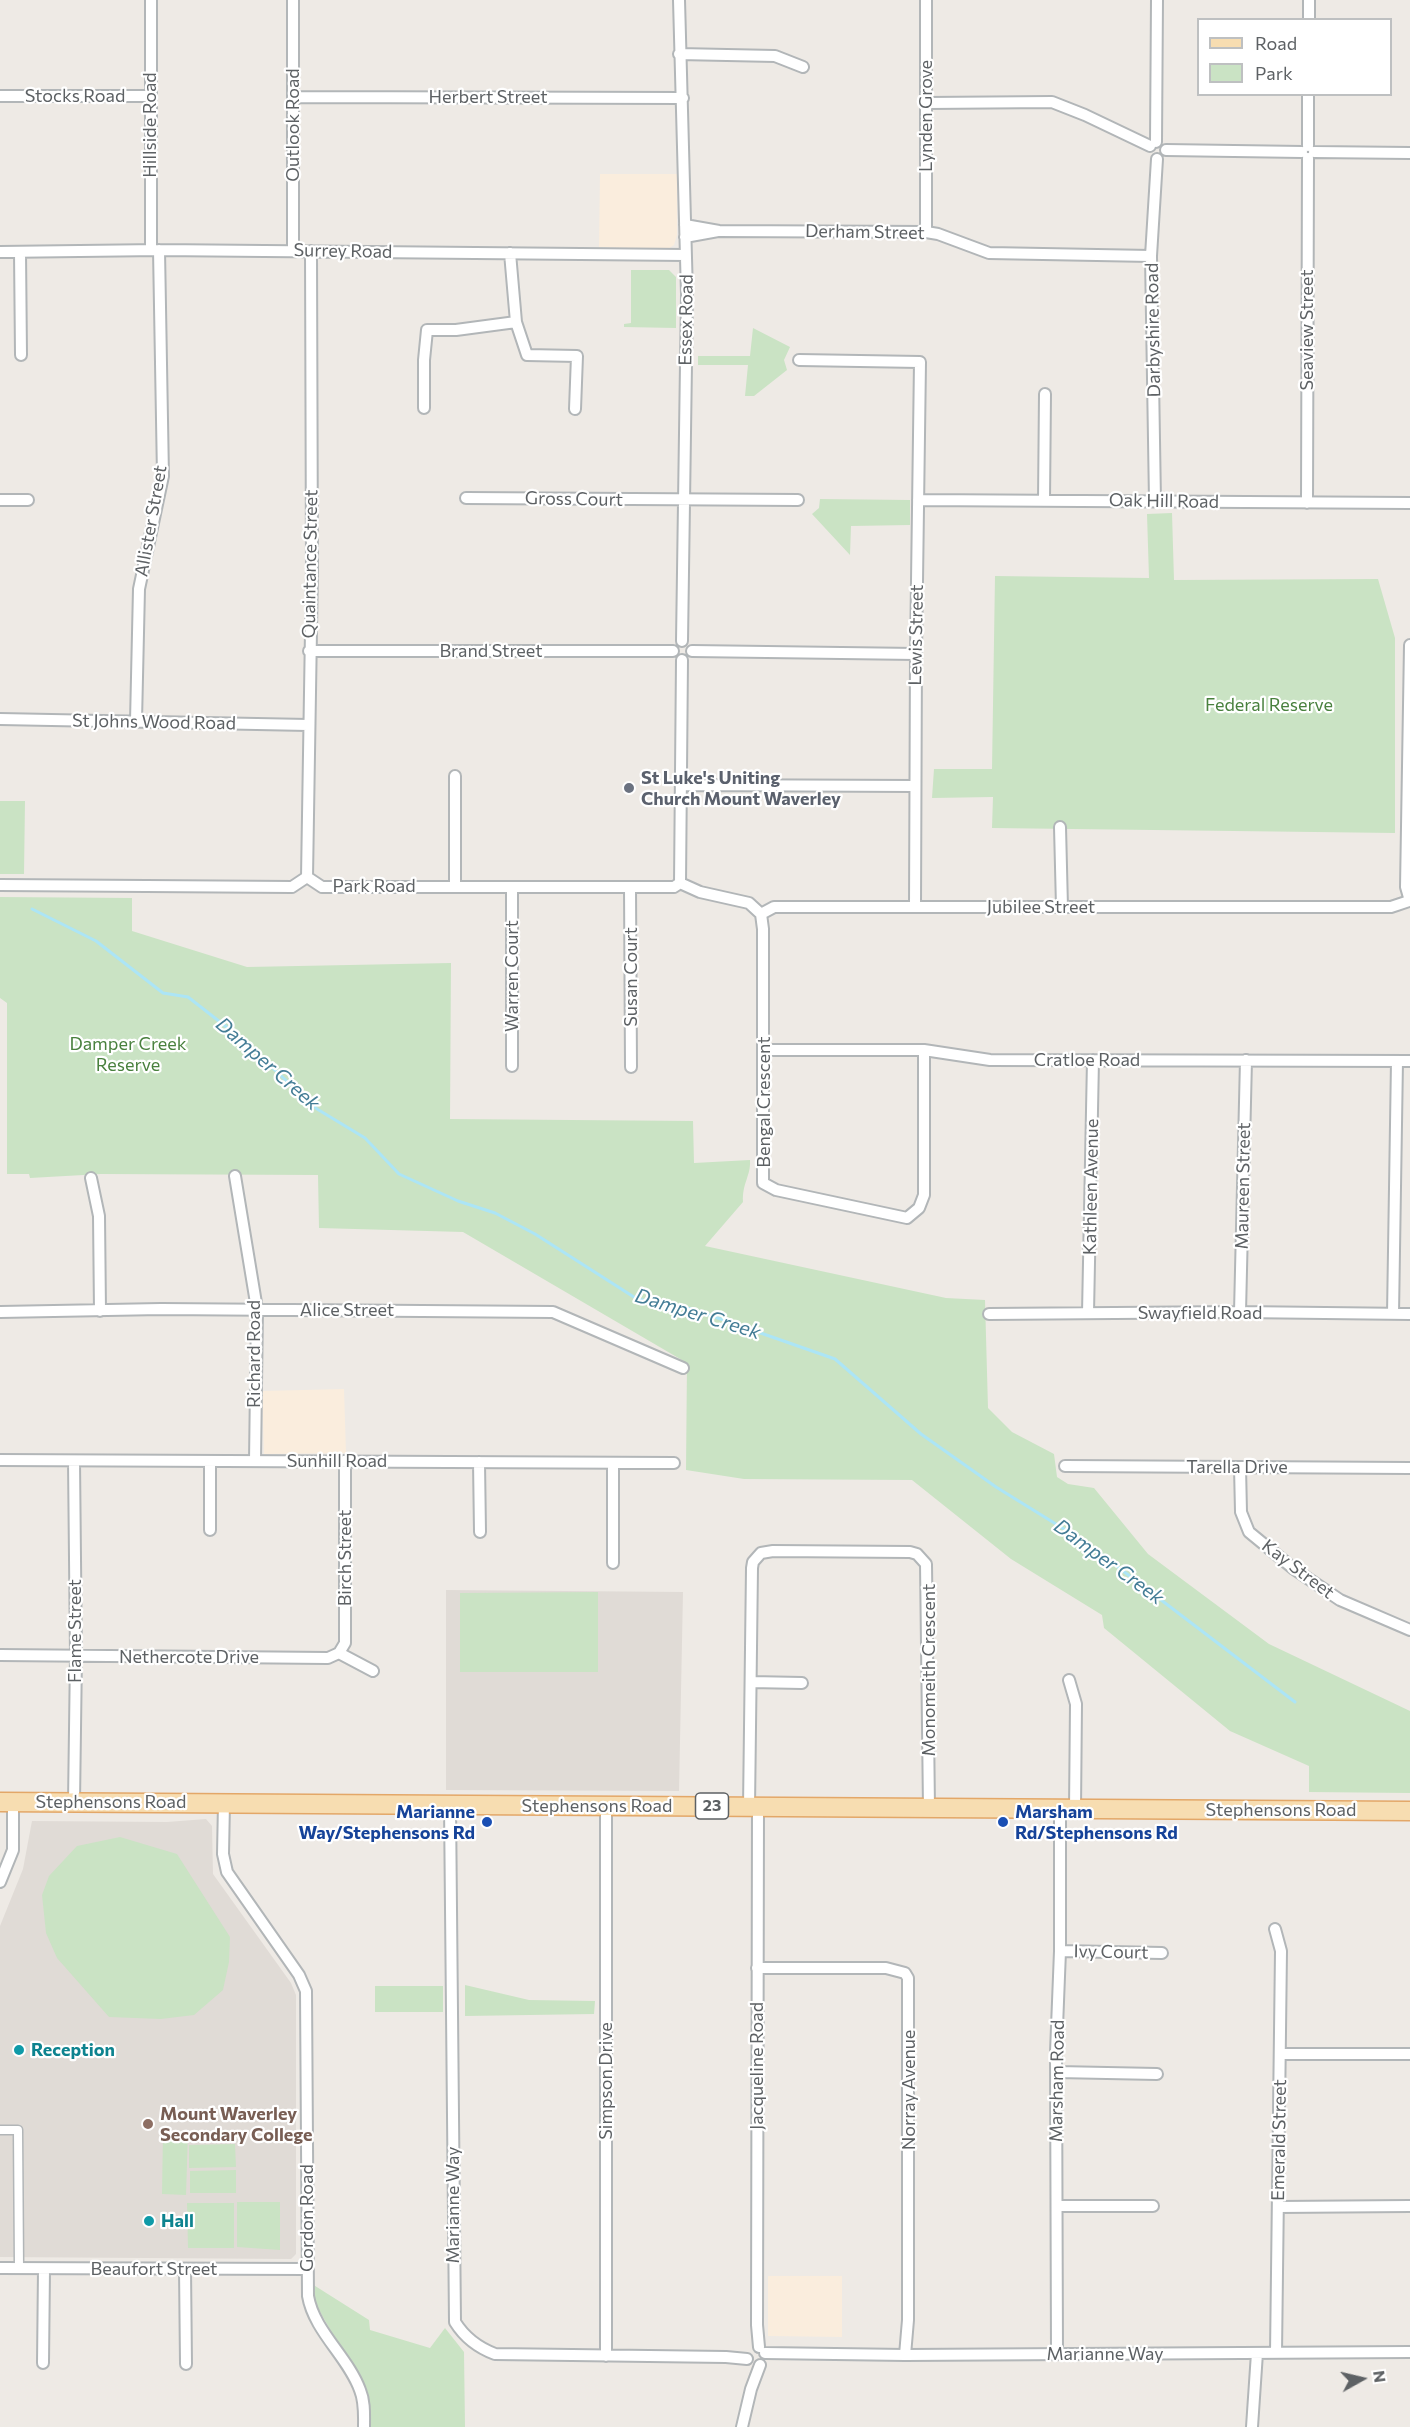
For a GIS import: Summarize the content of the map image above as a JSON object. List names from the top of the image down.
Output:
{
  "streets": {
    "main road": ["Stephensons Road", "23"],
    "street": [
      "Stocks Road",
      "Herbert Street",
      "Lynden Grove",
      "Hillside Road",
      "Outlook Road",
      "Derham Street",
      "Surrey Road",
      "Essex Road",
      "Darbyshire Road",
      "Seaview Street",
      "Gross Court",
      "Oak Hill Road",
      "Allister Street",
      "Quaintance Street",
      "Lewis Street",
      "Brand Street",
      "St Johns Wood Road",
      "Park Road",
      "Jubilee Street",
      "Warren Court",
      "Susan Court",
      "Cratloe Road",
      "Bengal Crescent",
      "Maureen Street",
      "Kathleen Avenue",
      "Alice Street",
      "Swayfield Road",
      "Richard Road",
      "Sunhill Road",
      "Tarella Drive",
      "Birch Street",
      "Kay Street",
      "Flame Street",
      "Nethercote Drive",
      "Monomeith Crescent",
      "Ivy Court",
      "Jacqueline Road",
      "Simpson Drive",
      "Marsham Road",
      "Norray Avenue",
      "Emerald Street",
      "Marianne Way",
      "Gordon Road",
      "Beaufort Street"
    ]
  },
  "crossings": [
    ["Stocks Road", "Hillside Road"],
    ["Herbert Street", "Outlook Road"],
    ["Herbert Street", "Essex Road"],
    ["Lynden Grove", "Derham Street"],
    ["Hillside Road", "Surrey Road"],
    ["Hillside Road", "Allister Street"],
    ["Outlook Road", "Surrey Road"],
    ["Derham Street", "Essex Road"],
    ["Derham Street", "Darbyshire Road"],
    ["Surrey Road", "Essex Road"],
    ["Surrey Road", "Allister Street"],
    ["Surrey Road", "Quaintance Street"],
    ["Essex Road", "Gross Court"],
    ["Essex Road", "Brand Street"],
    ["Darbyshire Road", "Oak Hill Road"],
    ["Seaview Street", "Oak Hill Road"],
    ["Oak Hill Road", "Lewis Street"],
    ["Allister Street", "St Johns Wood Road"],
    ["Quaintance Street", "Brand Street"],
    ["Quaintance Street", "St Johns Wood Road"],
    ["Quaintance Street", "Park Road"],
    ["Lewis Street", "Jubilee Street"],
    ["Park Road", "Warren Court"],
    ["Park Road", "Susan Court"],
    ["Jubilee Street", "Bengal Crescent"],
    ["Cratloe Road", "Bengal Crescent"],
    ["Cratloe Road", "Maureen Street"],
    ["Cratloe Road", "Kathleen Avenue"],
    ["Maureen Street", "Swayfield Road"],
    ["Kathleen Avenue", "Swayfield Road"],
    ["Alice Street", "Richard Road"],
    ["Richard Road", "Sunhill Road"],
    ["Sunhill Road", "Birch Street"],
    ["Sunhill Road", "Flame Street"],
    ["Tarella Drive", "Kay Street"],
    ["Birch Street", "Nethercote Drive"],
    ["Flame Street", "Nethercote Drive"],
    ["Flame Street", "Stephensons Road"],
    ["Monomeith Crescent", "Stephensons Road"],
    ["Monomeith Crescent", "Jacqueline Road"],
    ["Stephensons Road", "Jacqueline Road"],
    ["Stephensons Road", "Simpson Drive"],
    ["Stephensons Road", "Marsham Road"],
    ["Stephensons Road", "Marianne Way"],
    ["Stephensons Road", "Gordon Road"],
    ["Ivy Court", "Marsham Road"],
    ["Jacqueline Road", "Norray Avenue"],
    ["Jacqueline Road", "Marianne Way"],
    ["Simpson Drive", "Marianne Way"],
    ["Marsham Road", "Marianne Way"],
    ["Norray Avenue", "Marianne Way"],
    ["Emerald Street", "Marianne Way"],
    ["Gordon Road", "Beaufort Street"]
  ],
  "water": ["Damper Creek"],
  "parks": ["Federal Reserve", "Damper Creek Reserve"],
  "places": [
    "St Luke's Uniting Church Mount Waverley",
    "Marianne Way/Stephensons Rd",
    "Marsham Rd/Stephensons Rd",
    "Reception",
    "Mount Waverley Secondary College",
    "Hall"
  ],
  "legend": ["Road", "Park"],
  "north": "right"
}
